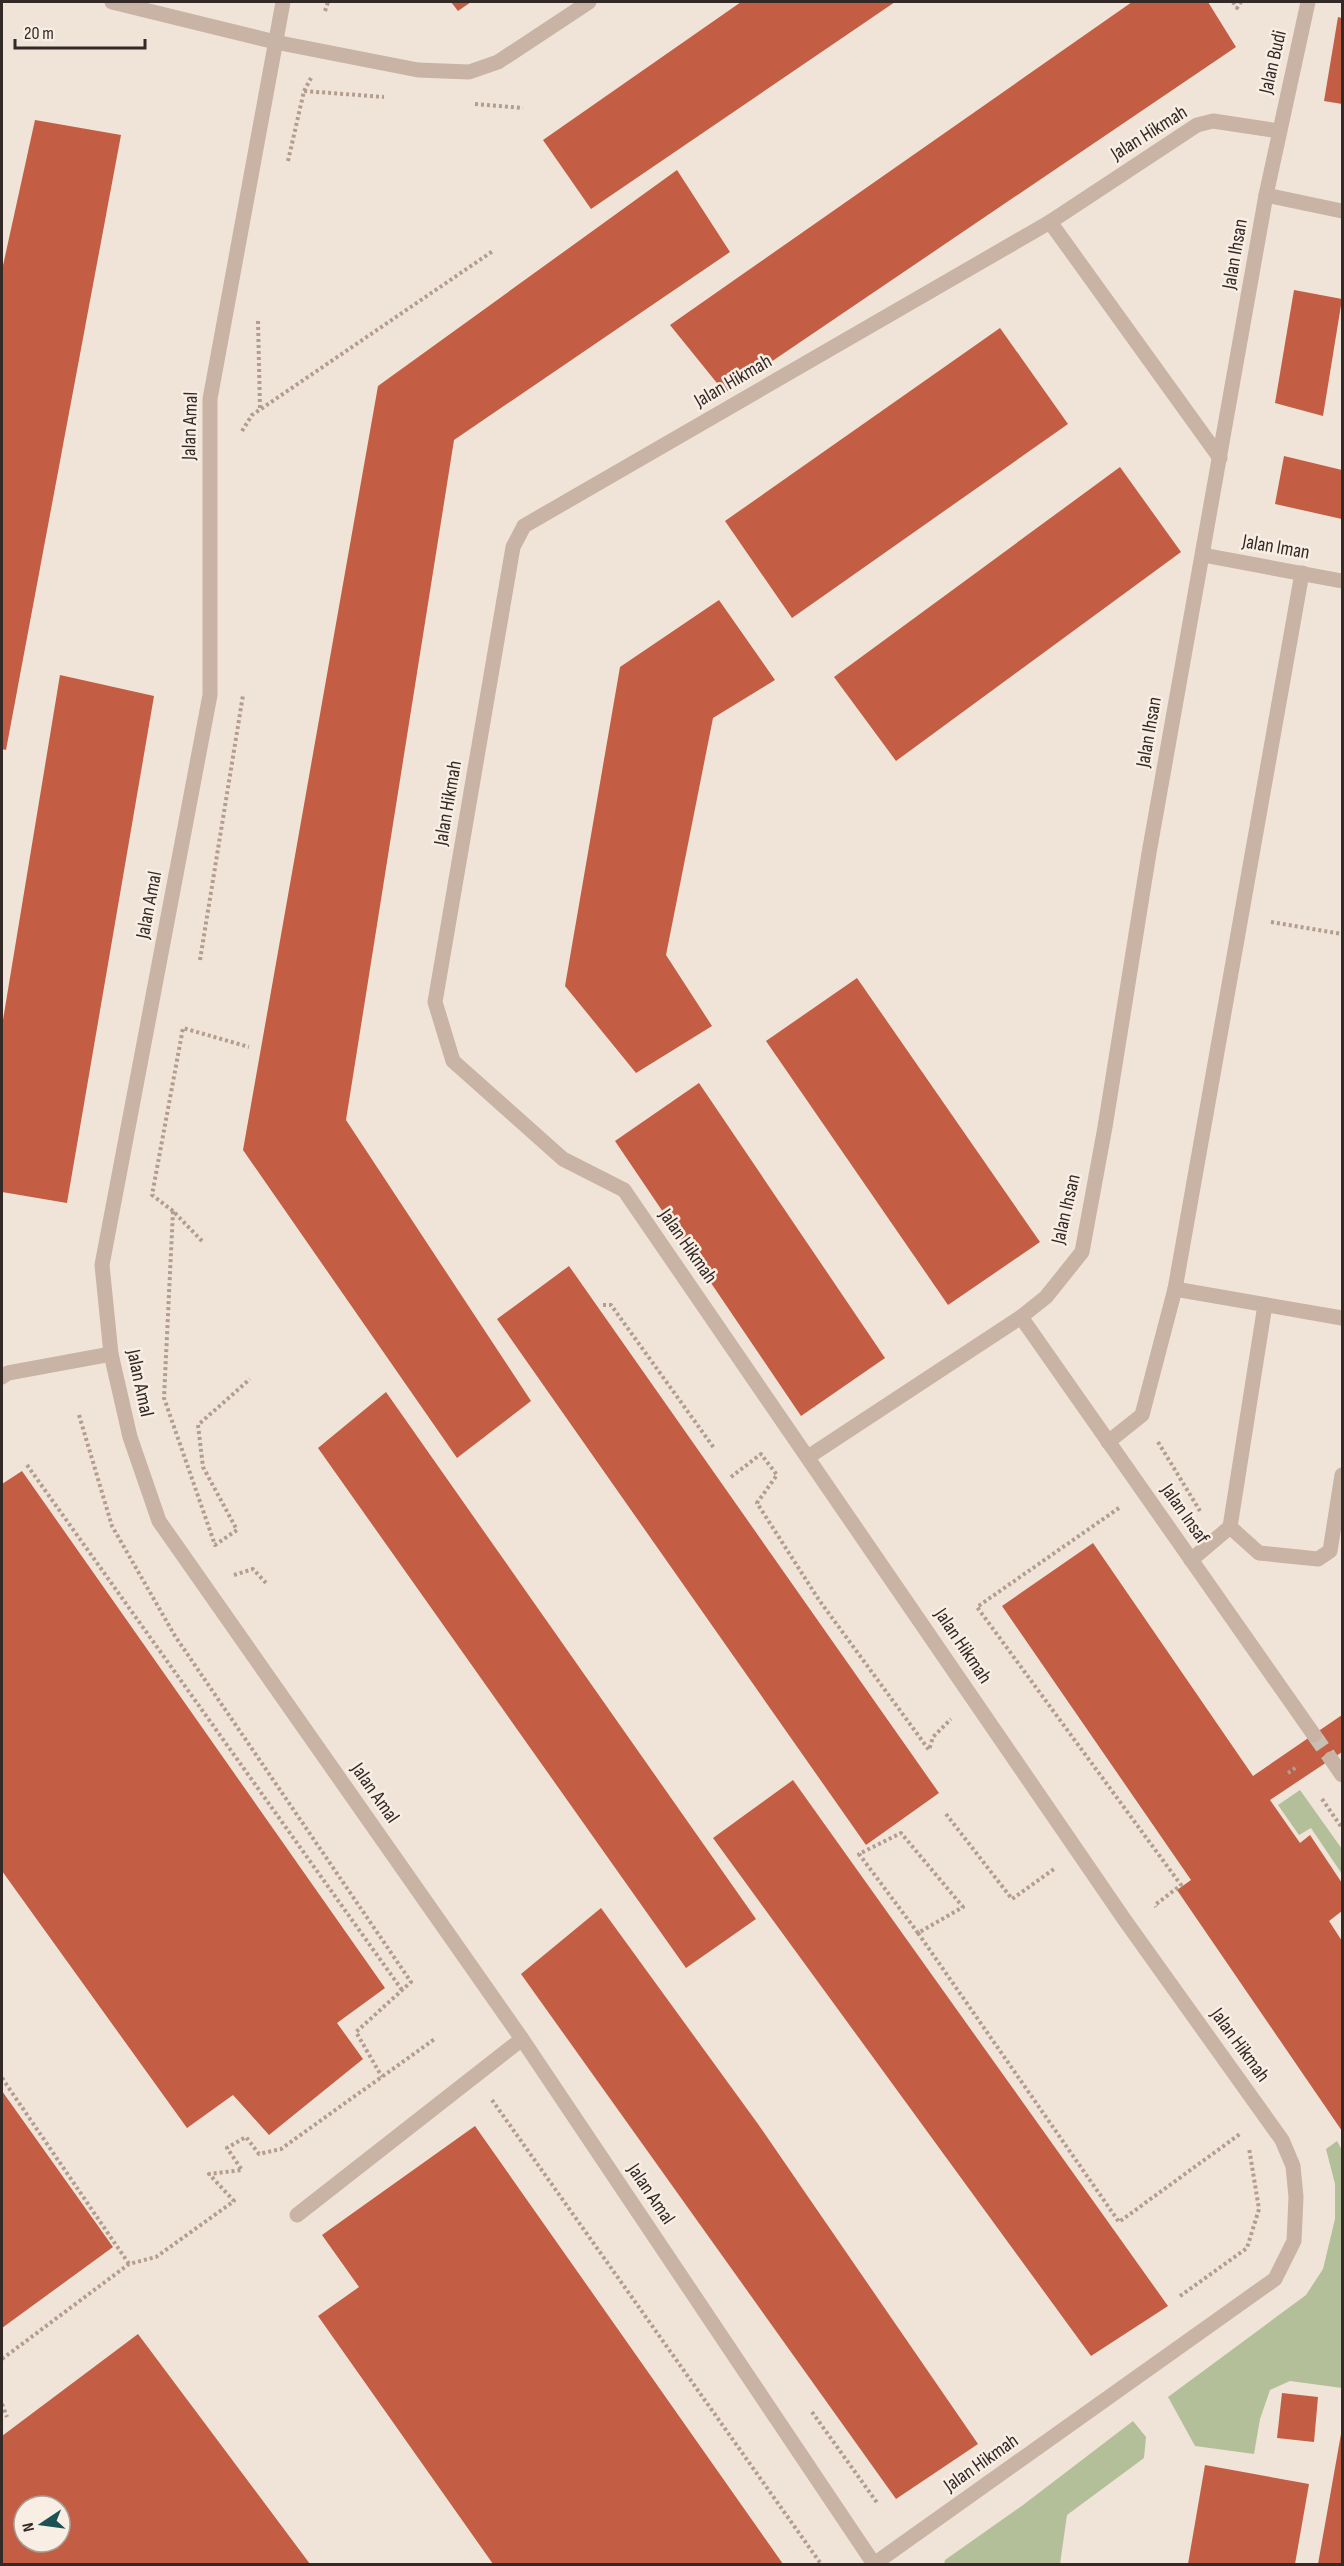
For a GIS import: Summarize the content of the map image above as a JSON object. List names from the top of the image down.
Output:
{
  "streets": {
    "street": [
      "Jalan Budi",
      "Jalan Hikmah",
      "Jalan Ihsan",
      "Jalan Amal",
      "Jalan Iman",
      "Jalan Insaf"
    ]
  },
  "crossings": [
    ["Jalan Budi", "Jalan Hikmah"],
    ["Jalan Budi", "Jalan Ihsan"],
    ["Jalan Hikmah", "Jalan Ihsan"],
    ["Jalan Hikmah", "Jalan Amal"],
    ["Jalan Ihsan", "Jalan Iman"],
    ["Jalan Ihsan", "Jalan Insaf"]
  ],
  "scale_bar": "20 m",
  "north": "left"
}
